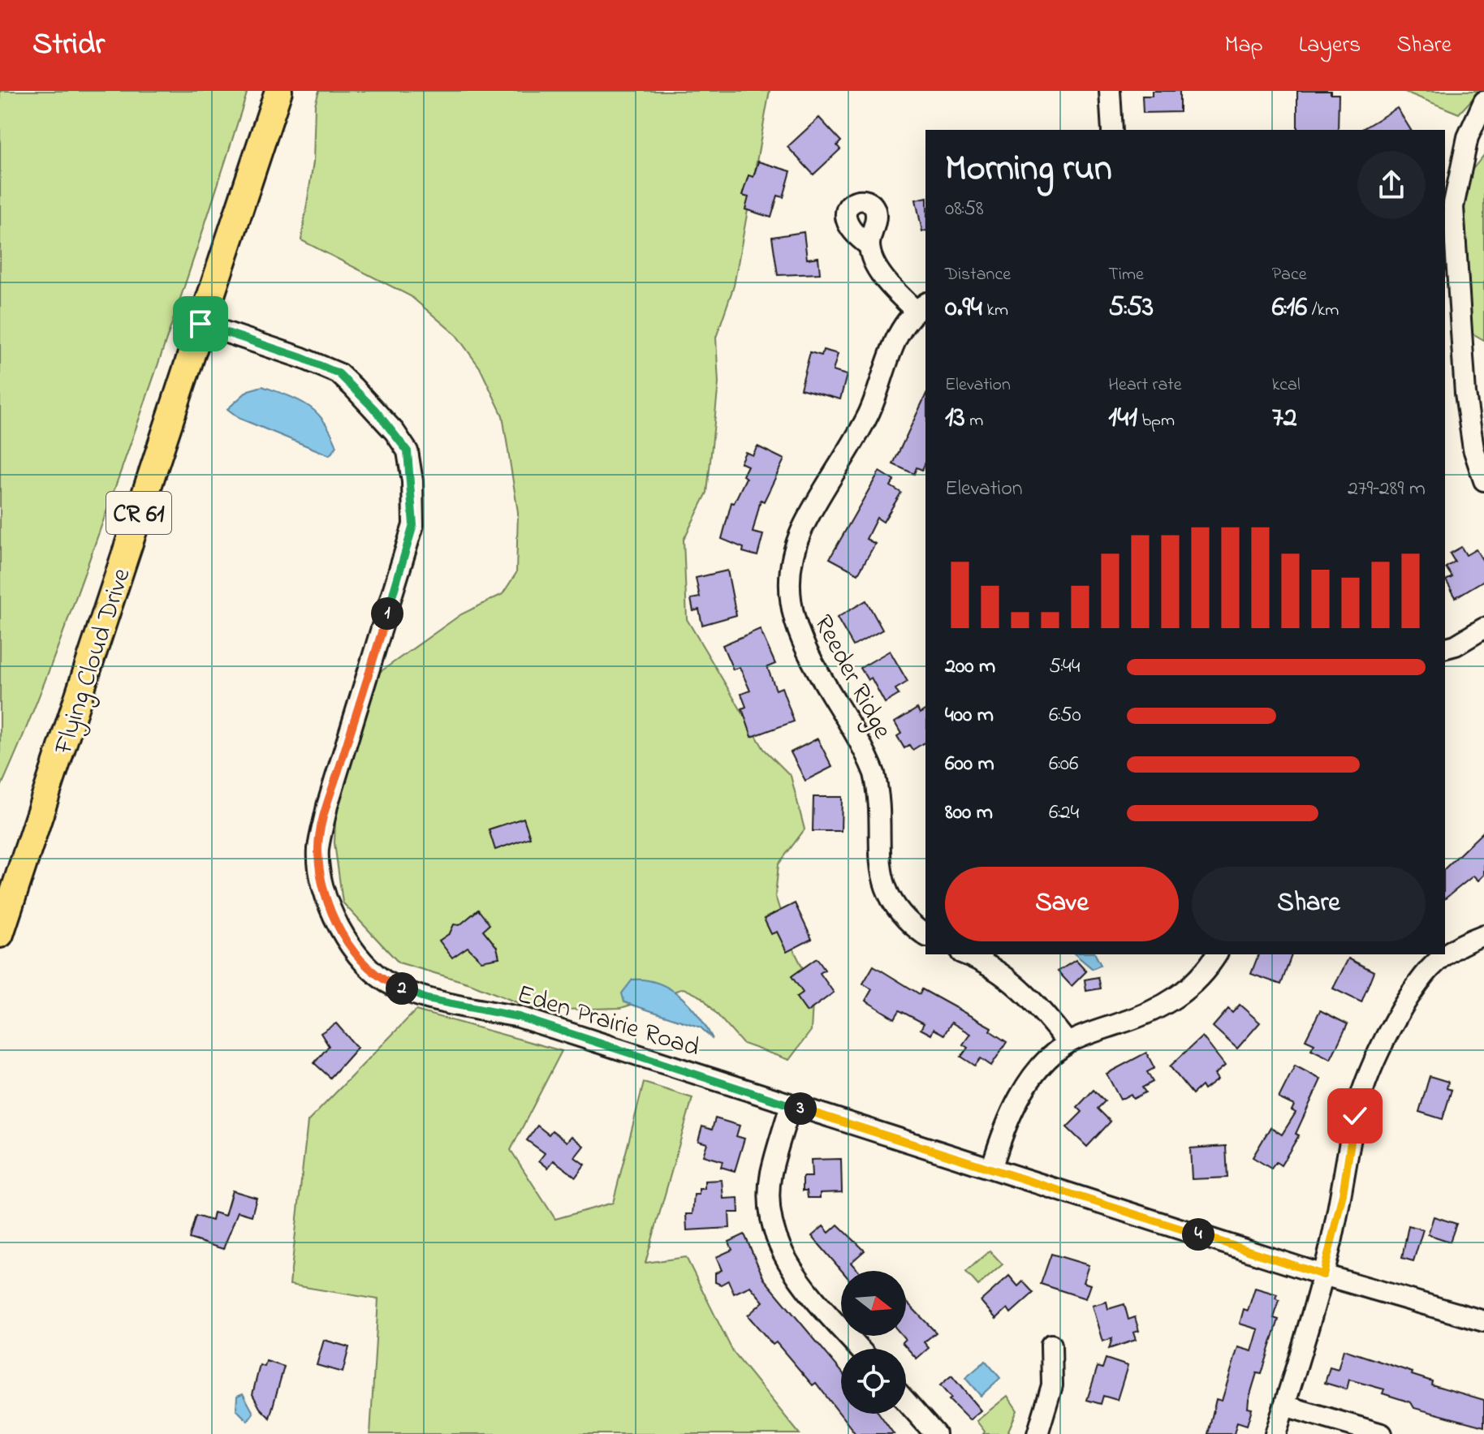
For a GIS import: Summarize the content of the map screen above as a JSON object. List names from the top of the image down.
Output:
{
  "streets": {
    "main road": ["CR 61", "Flying Cloud Drive"],
    "street": ["Reeder Ridge", "Eden Prairie Road"]
  },
  "crossings": [
    ["Flying Cloud Drive", "Eden Prairie Road"]
  ],
  "north": "right",
  "page": {
    "header": "Stridr",
    "nav": ["Map", "Layers", "Share"],
    "heading": ["Morning run", "08:58"],
    "stats": [
      ["Distance", "0.94 km"],
      ["Time", "5:53"],
      ["Pace", "6:16 /km"],
      ["Elevation", "13 m"],
      ["Heart rate", "141 bpm"],
      ["kcal", "72"]
    ],
    "chart": ["Elevation", "279–289 m"],
    "pins": [
      "1",
      "2",
      "3",
      "4"
    ],
    "list": [
      {
        "name": "200 m",
        "note": "5:44"
      },
      {
        "name": "400 m",
        "note": "6:50"
      },
      {
        "name": "600 m",
        "note": "6:06"
      },
      {
        "name": "800 m",
        "note": "6:24"
      }
    ],
    "buttons": ["Save", "Share"]
  }
}
